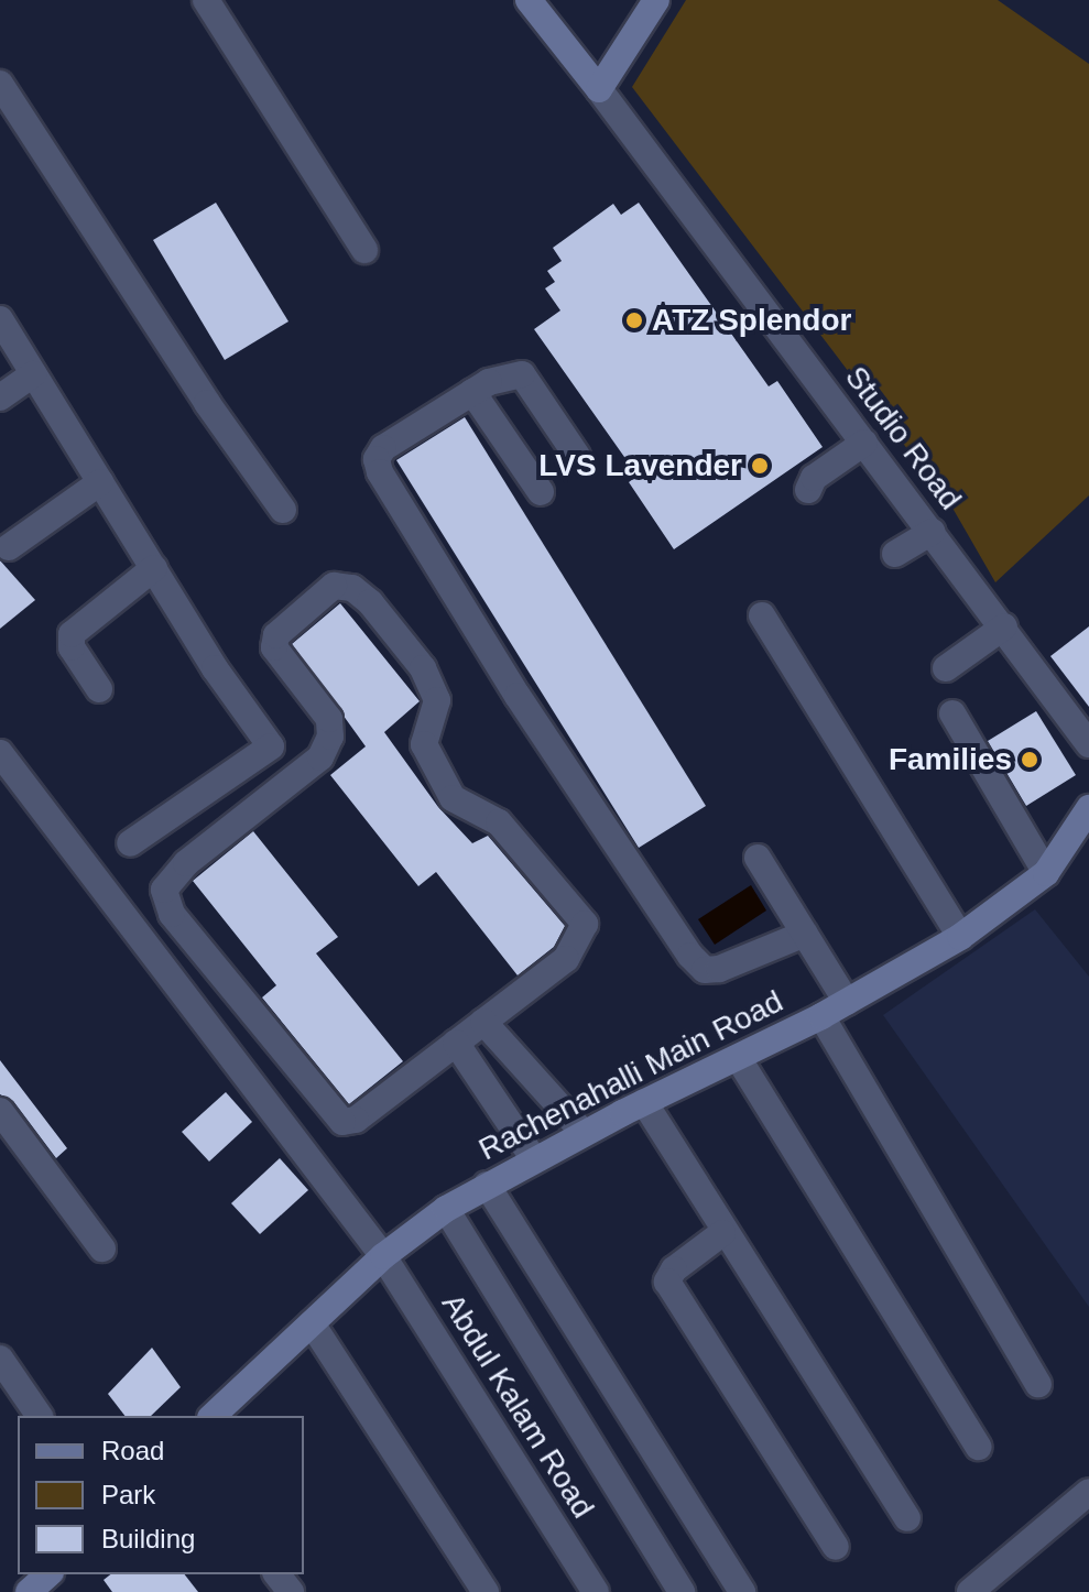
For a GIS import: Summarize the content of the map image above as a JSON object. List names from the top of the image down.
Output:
{
  "streets": {
    "street": ["Studio Road", "Rachenahalli Main Road", "Abdul Kalam Road"]
  },
  "crossings": [
    ["Rachenahalli Main Road", "Abdul Kalam Road"]
  ],
  "places": ["ATZ Splendor", "LVS Lavender", "Families"],
  "legend": ["Road", "Park", "Building"]
}
